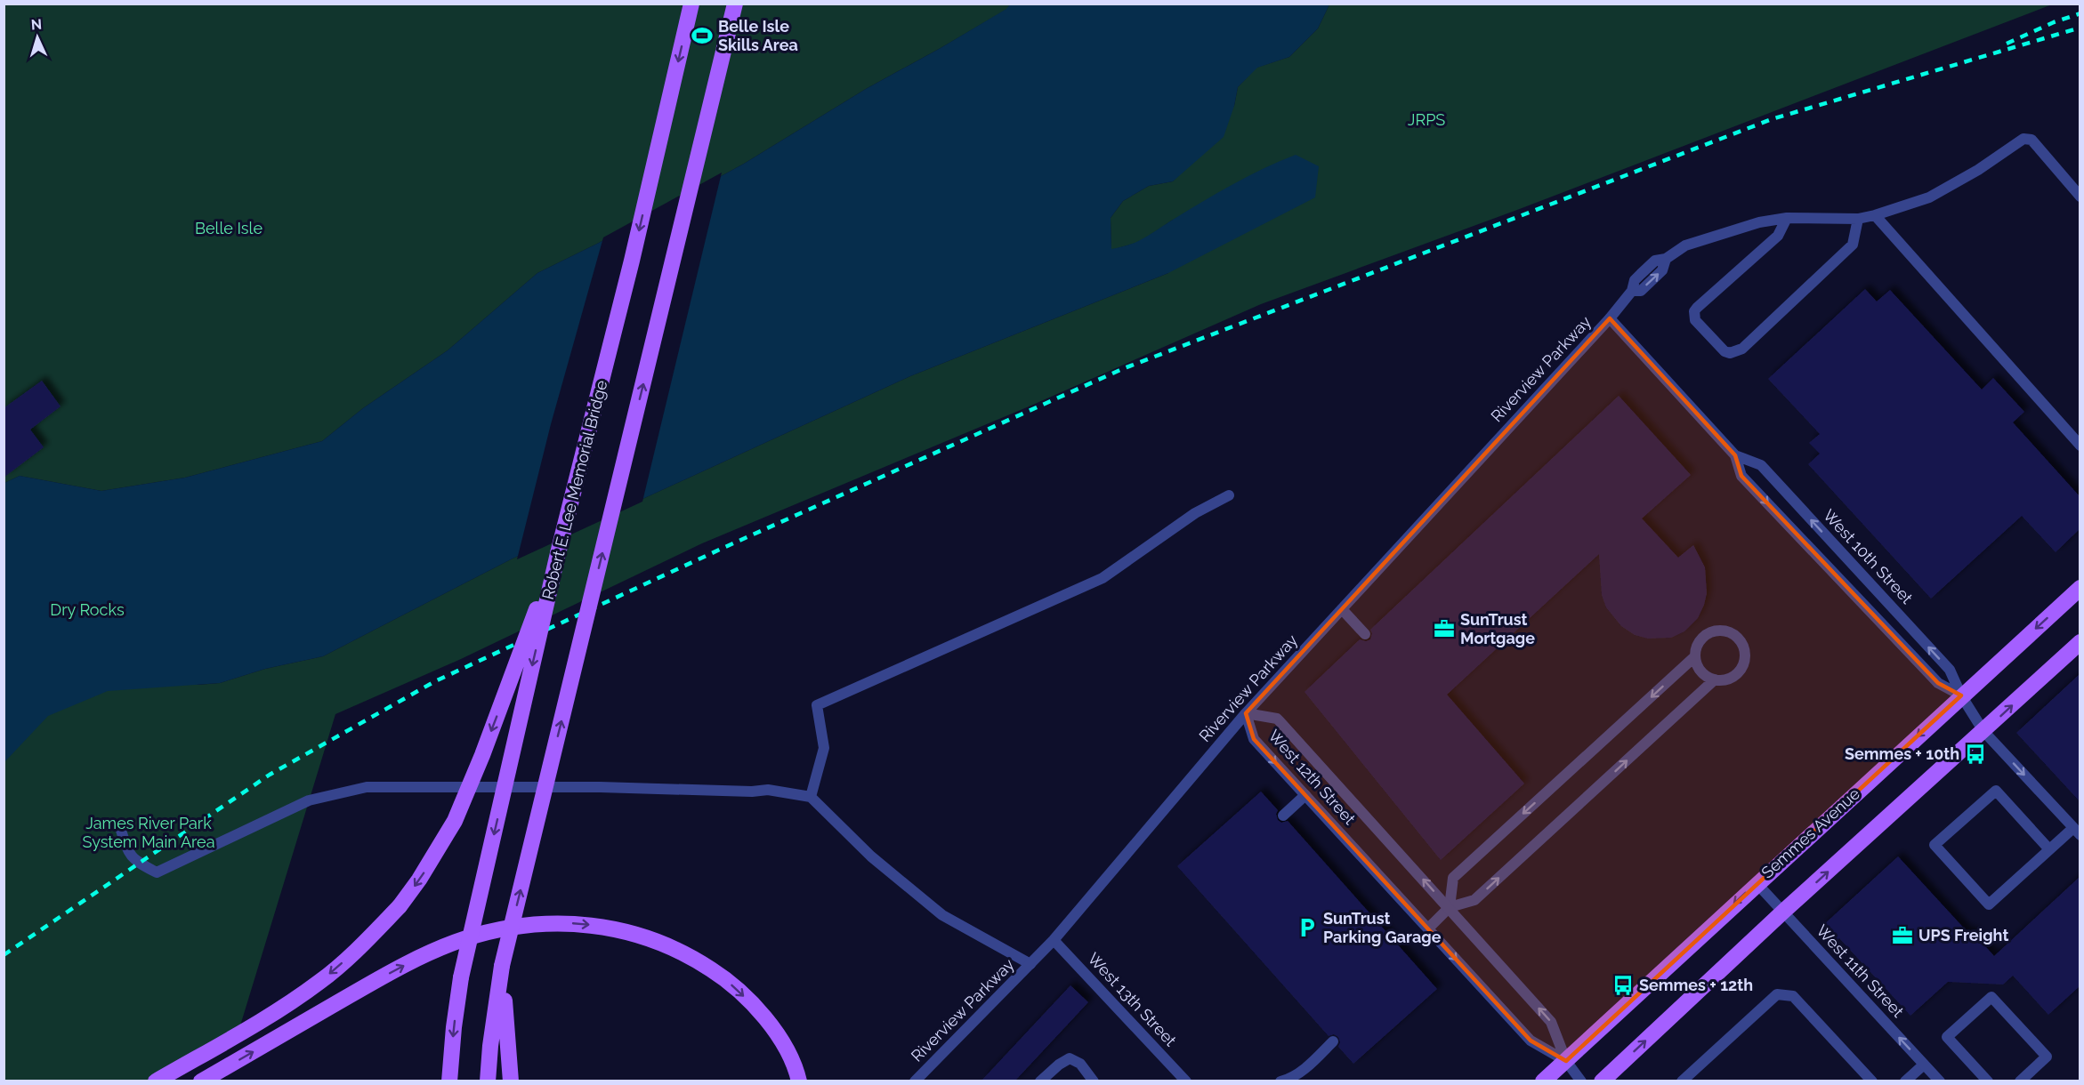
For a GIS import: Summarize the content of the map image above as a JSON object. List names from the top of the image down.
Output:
{
  "streets": {
    "main road": ["Robert E. Lee Memorial Bridge", "Semmes Avenue"],
    "street": [
      "Riverview Parkway",
      "West 10th Street",
      "West 12th Street",
      "West 11th Street",
      "West 13th Street"
    ]
  },
  "crossings": [
    ["Riverview Parkway", "West 10th Street"],
    ["Riverview Parkway", "West 12th Street"],
    ["Riverview Parkway", "West 13th Street"],
    ["West 10th Street", "Semmes Avenue"],
    ["West 12th Street", "Semmes Avenue"],
    ["Semmes Avenue", "West 11th Street"]
  ],
  "one_way": ["West 11th Street"],
  "parks": [
    "JRPS",
    "Belle Isle",
    "Dry Rocks",
    "James River Park System Main Area"
  ],
  "places": {
    "sports": ["Belle Isle Skills Area"],
    "office": ["SunTrust Mortgage", "UPS Freight"],
    "bus stop": ["Semmes + 10th", "Semmes + 12th"],
    "parking": ["SunTrust Parking Garage"]
  },
  "north": "top"
}
